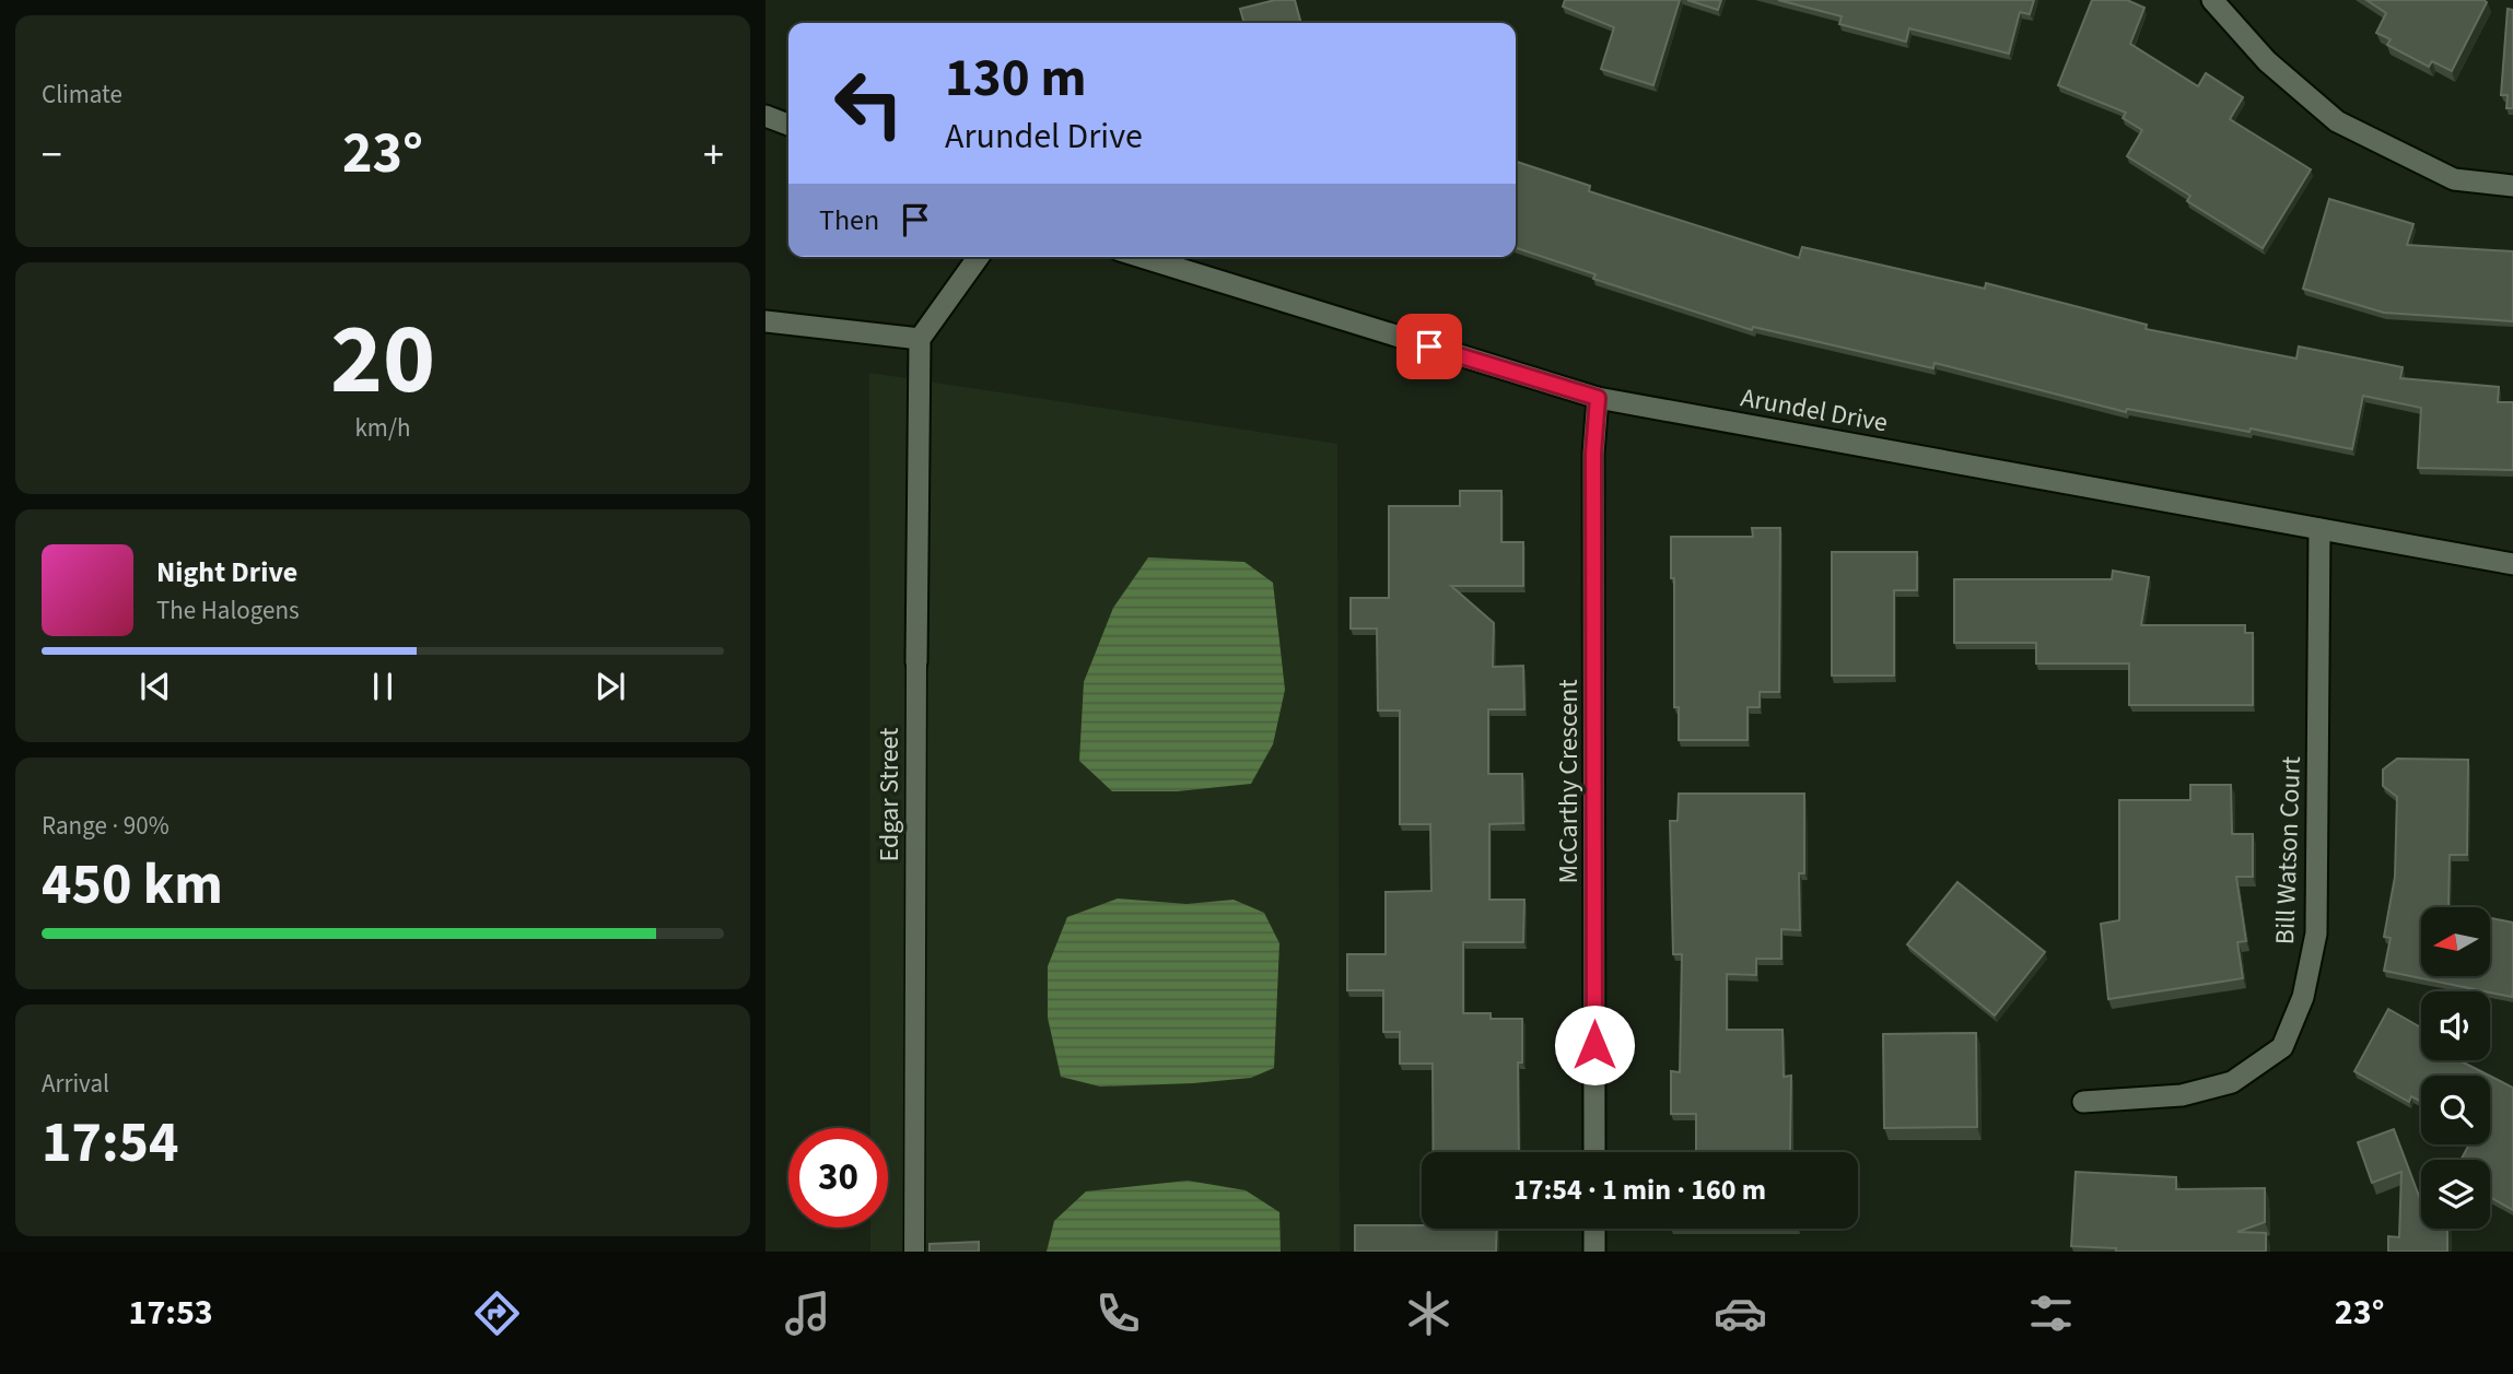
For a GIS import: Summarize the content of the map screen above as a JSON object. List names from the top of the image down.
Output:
{
  "streets": {
    "street": [
      "Arundel Drive",
      "McCarthy Crescent",
      "Edgar Street",
      "Bill Watson Court"
    ]
  },
  "crossings": [
    ["Arundel Drive", "McCarthy Crescent"],
    ["Arundel Drive", "Bill Watson Court"]
  ],
  "north": "left",
  "page": {
    "tile": [
      "Climate",
      ["20", "km/h"],
      ["Range · 90%", "450 km"],
      ["Arrival", "17:54"]
    ],
    "turn": ["130 m", "Arundel Drive"],
    "heat": ["−", "23°", "+"],
    "then": "Then",
    "song": ["Night Drive", "The Halogens"],
    "limit": "30",
    "trip": "17:54 · 1 min · 160 m",
    "tabs": ["17:53", "23°"]
  }
}
